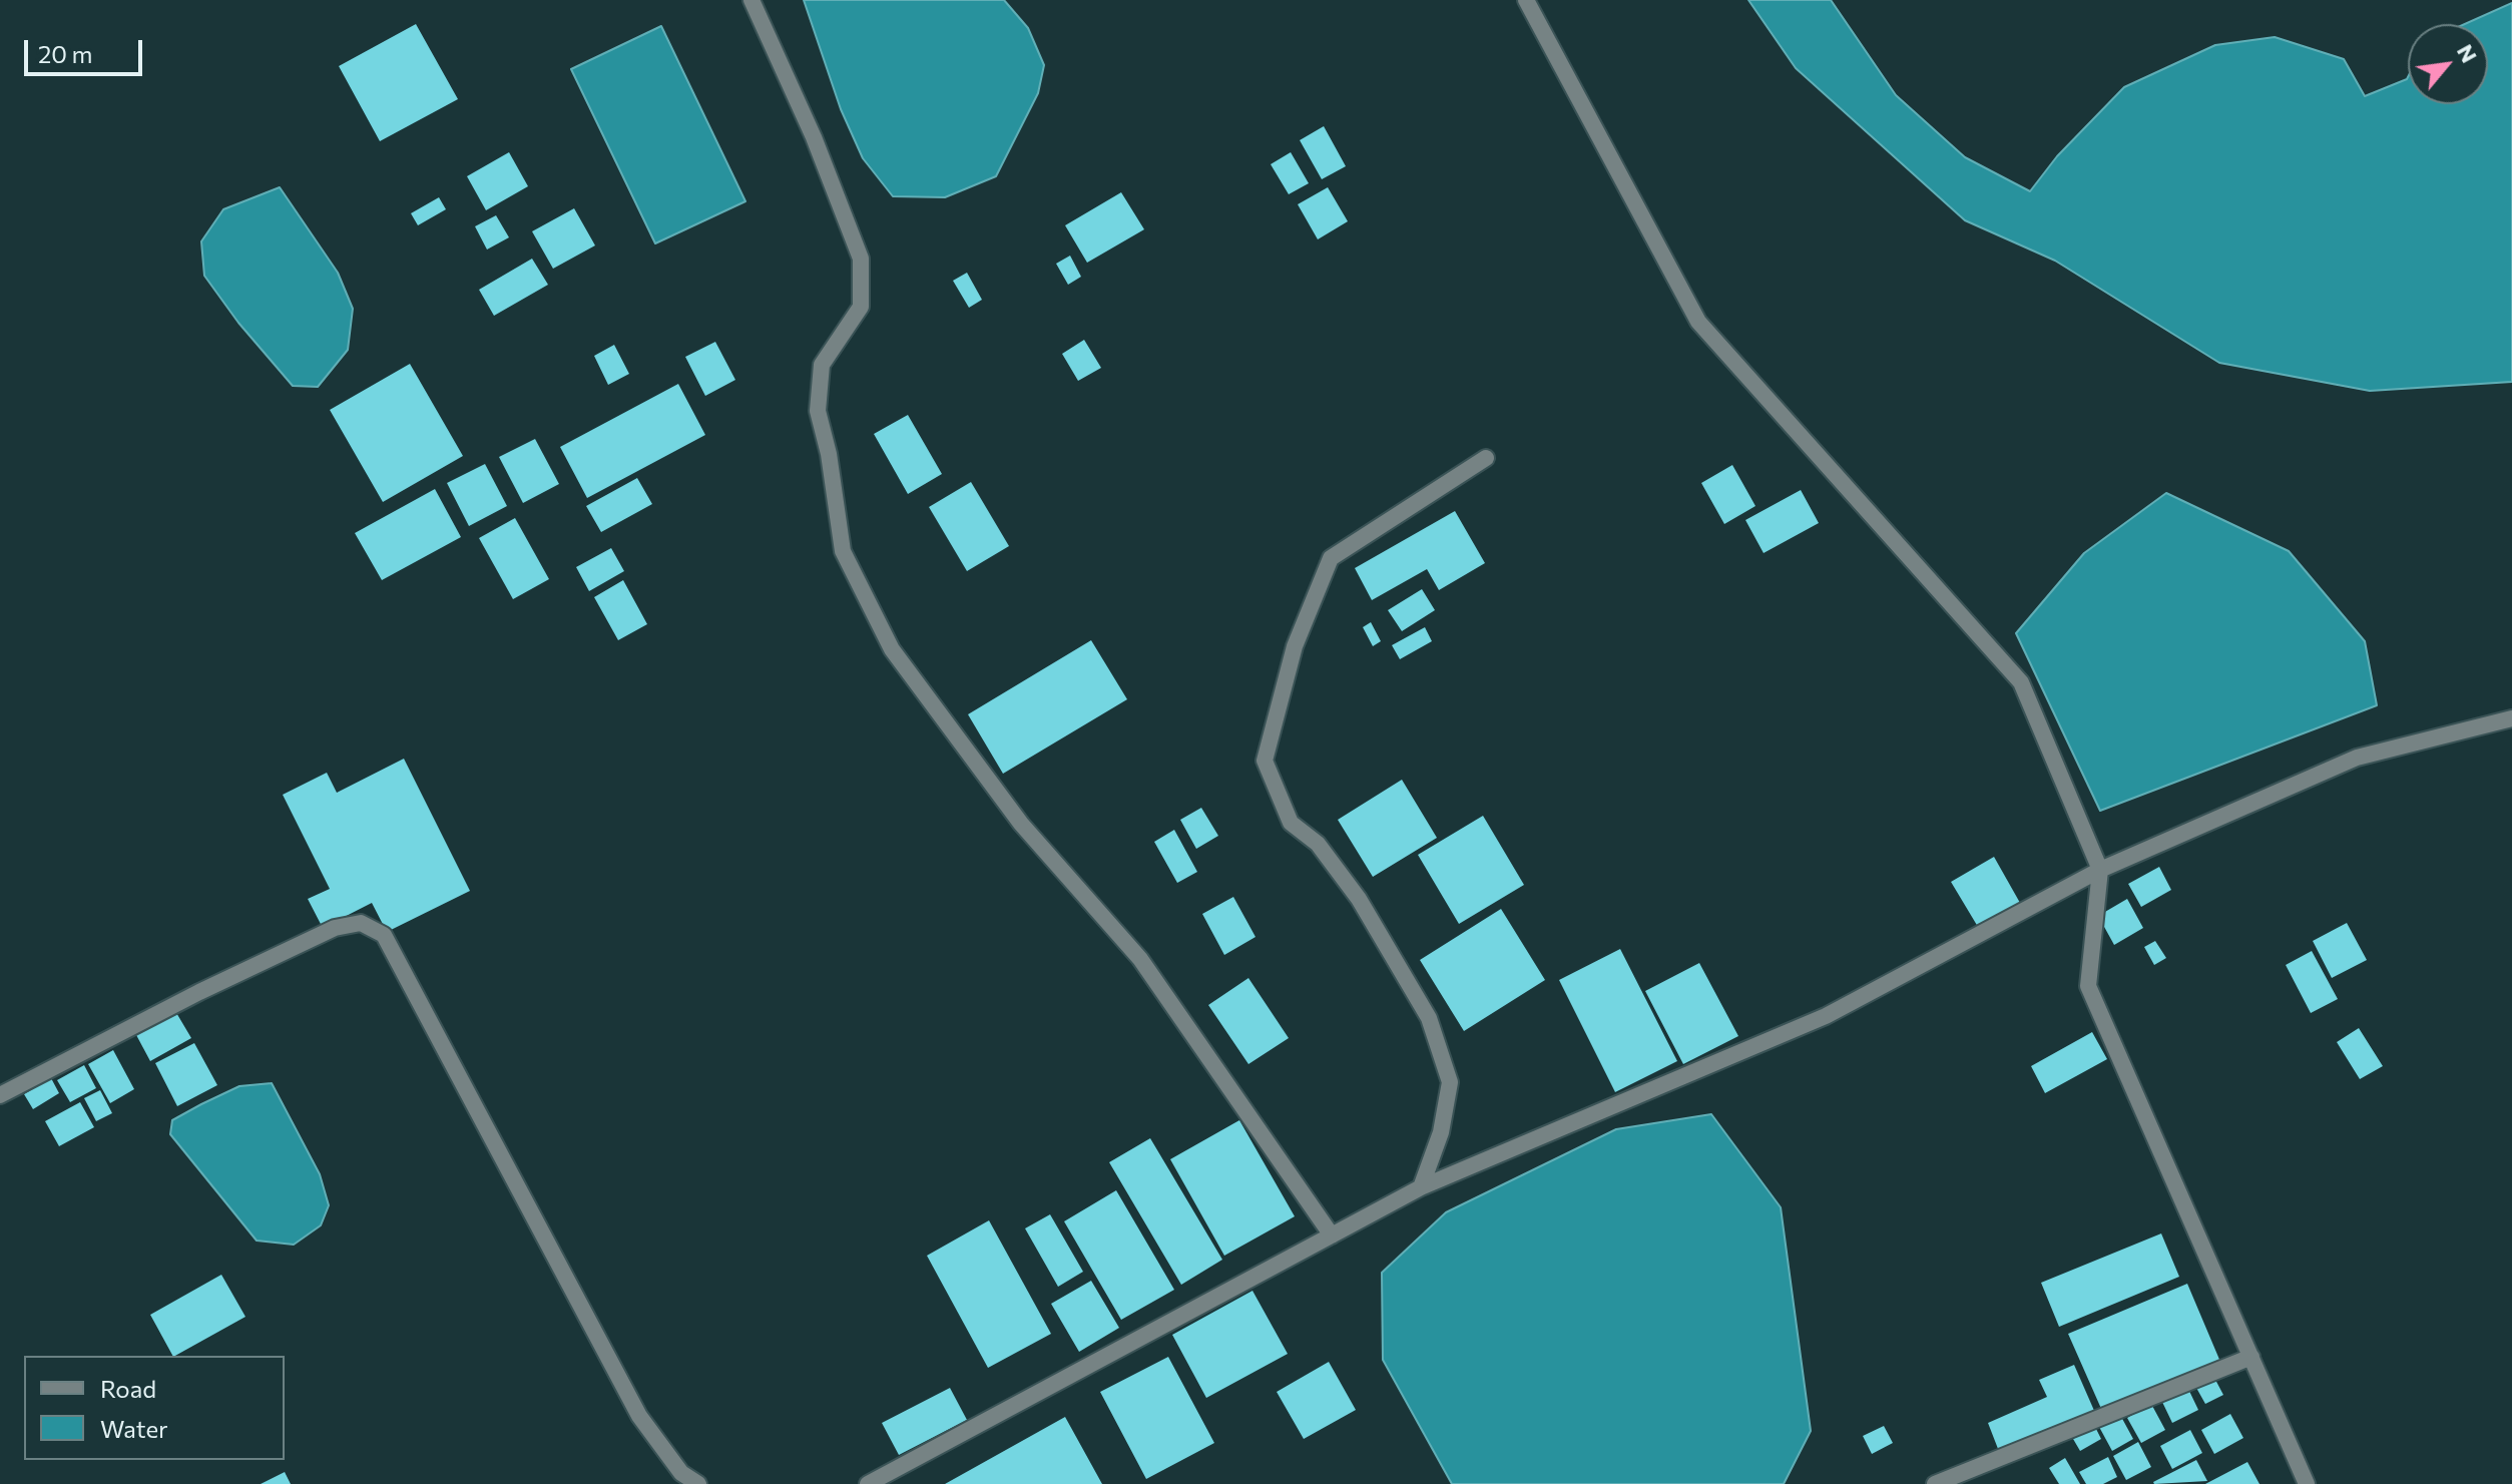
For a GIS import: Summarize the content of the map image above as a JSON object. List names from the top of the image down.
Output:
{
  "legend": ["Road", "Water"],
  "scale_bar": "20 m",
  "north": "top right"
}
